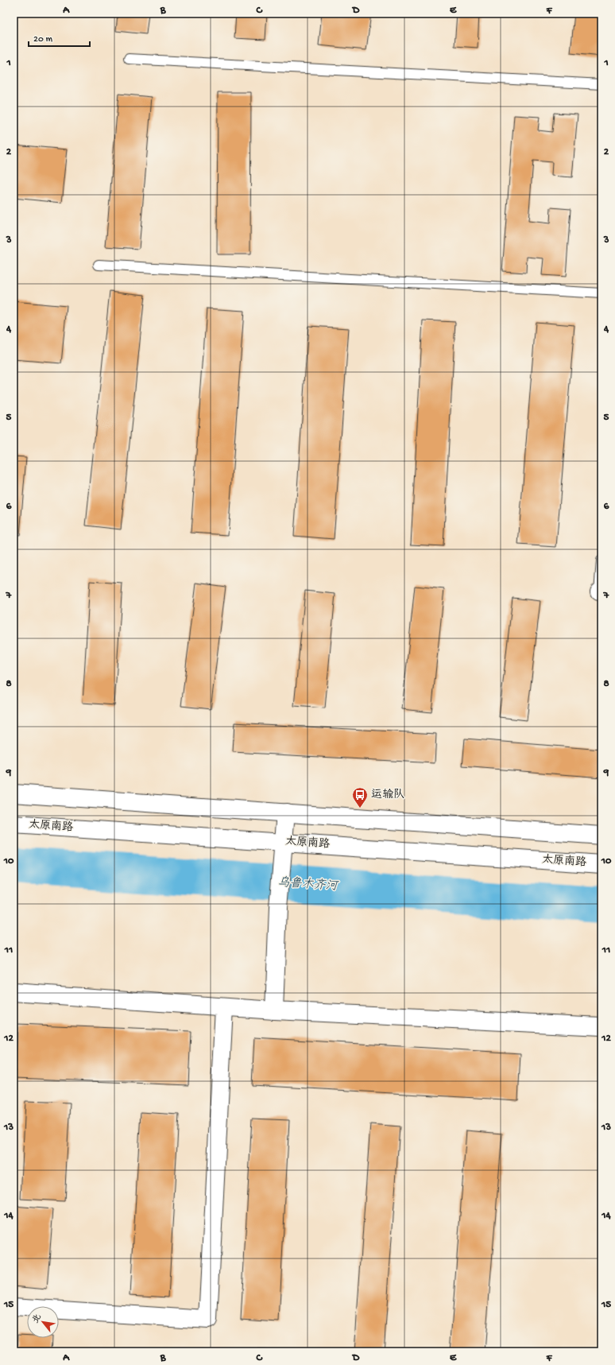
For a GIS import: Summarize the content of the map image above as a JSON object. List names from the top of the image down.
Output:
{
  "streets": {
    "street": ["太原南路"]
  },
  "water": ["乌鲁木齐河"],
  "places": {
    "bus stop": ["运输队"]
  },
  "scale_bar": "20 m",
  "north": "top left",
  "grid": {
    "columns": [
      "A",
      "B",
      "C",
      "D",
      "E",
      "F"
    ],
    "rows": [
      "1",
      "2",
      "3",
      "4",
      "5",
      "6",
      "7",
      "8",
      "9",
      "10",
      "11",
      "12",
      "13",
      "14",
      "15"
    ]
  }
}
